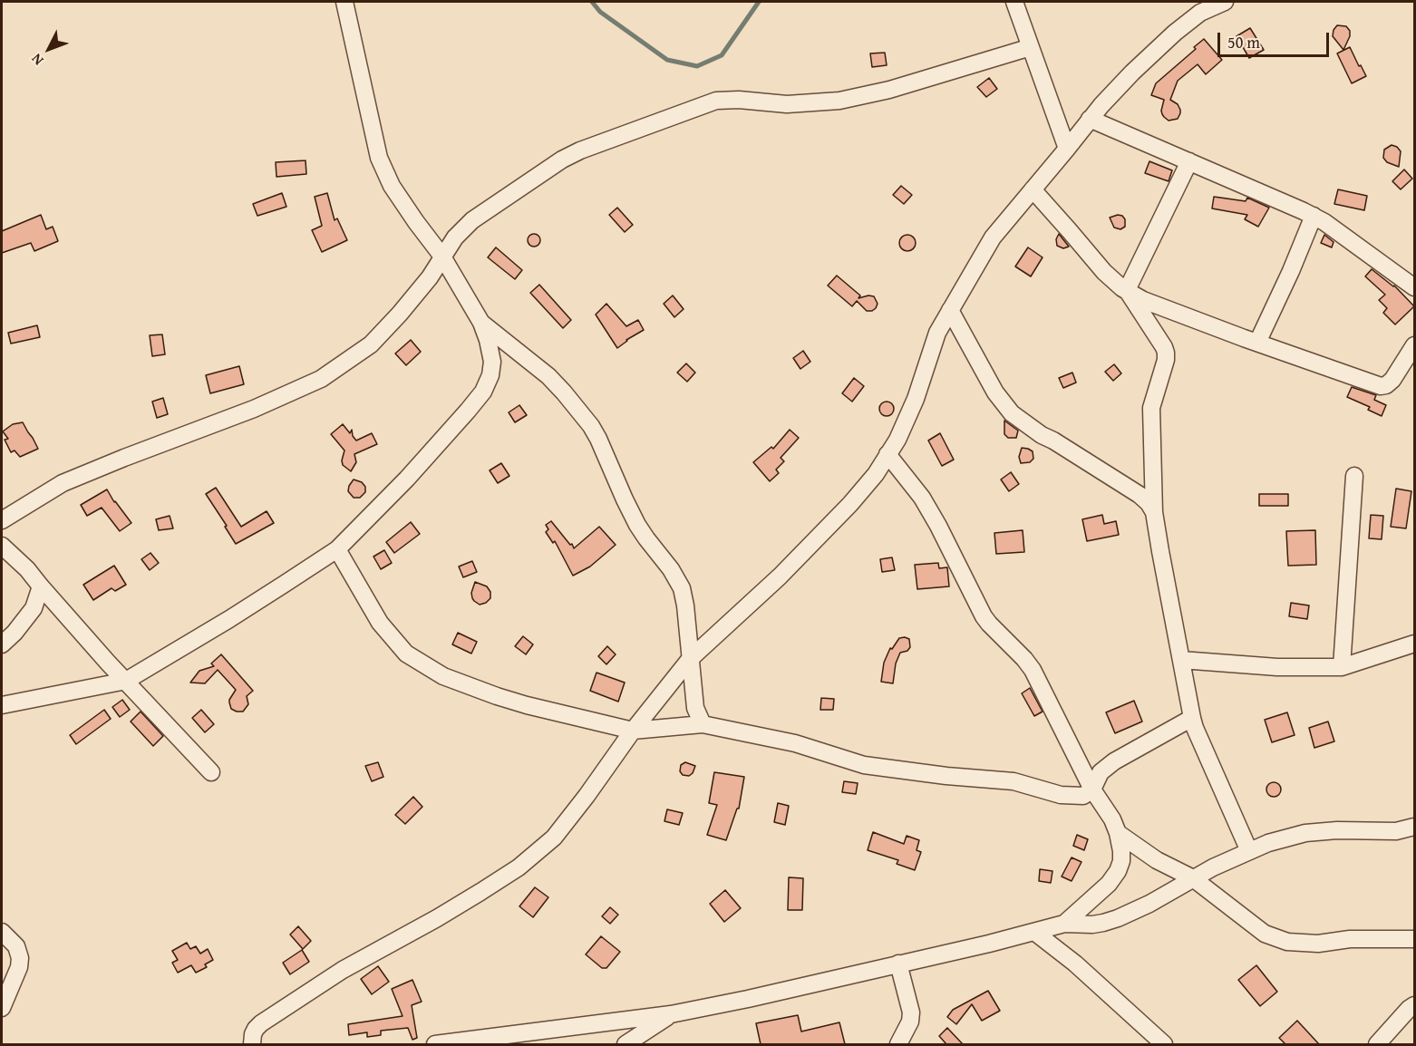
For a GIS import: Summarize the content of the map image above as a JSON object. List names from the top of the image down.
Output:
{
  "scale_bar": "50 m",
  "north": "bottom left"
}
